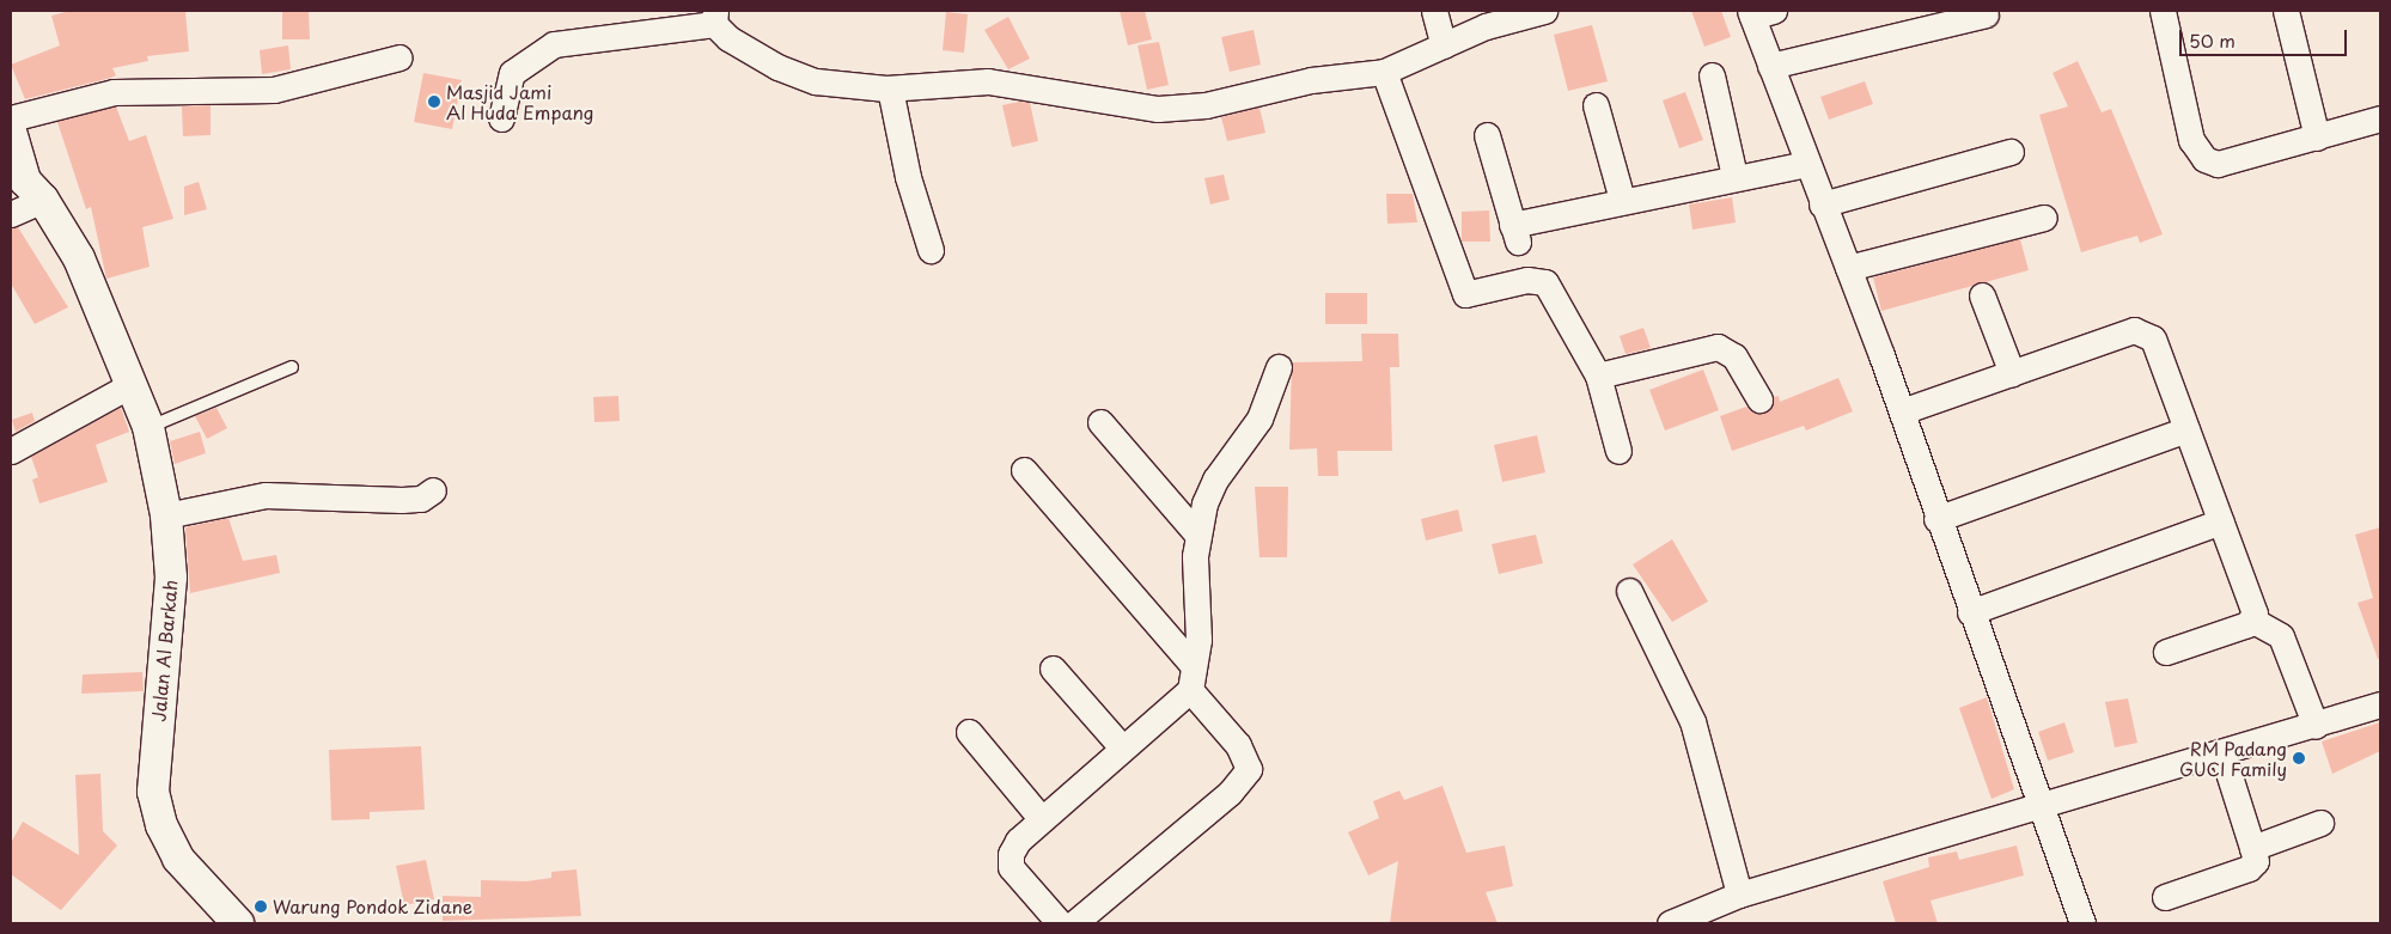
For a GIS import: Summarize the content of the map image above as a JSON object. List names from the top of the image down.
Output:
{
  "streets": {
    "street": ["Jalan Al Barkah"]
  },
  "places": ["Masjid Jami Al Huda Empang", "RM Padang GUCI Family", "Warung Pondok Zidane"],
  "scale_bar": "50 m"
}
